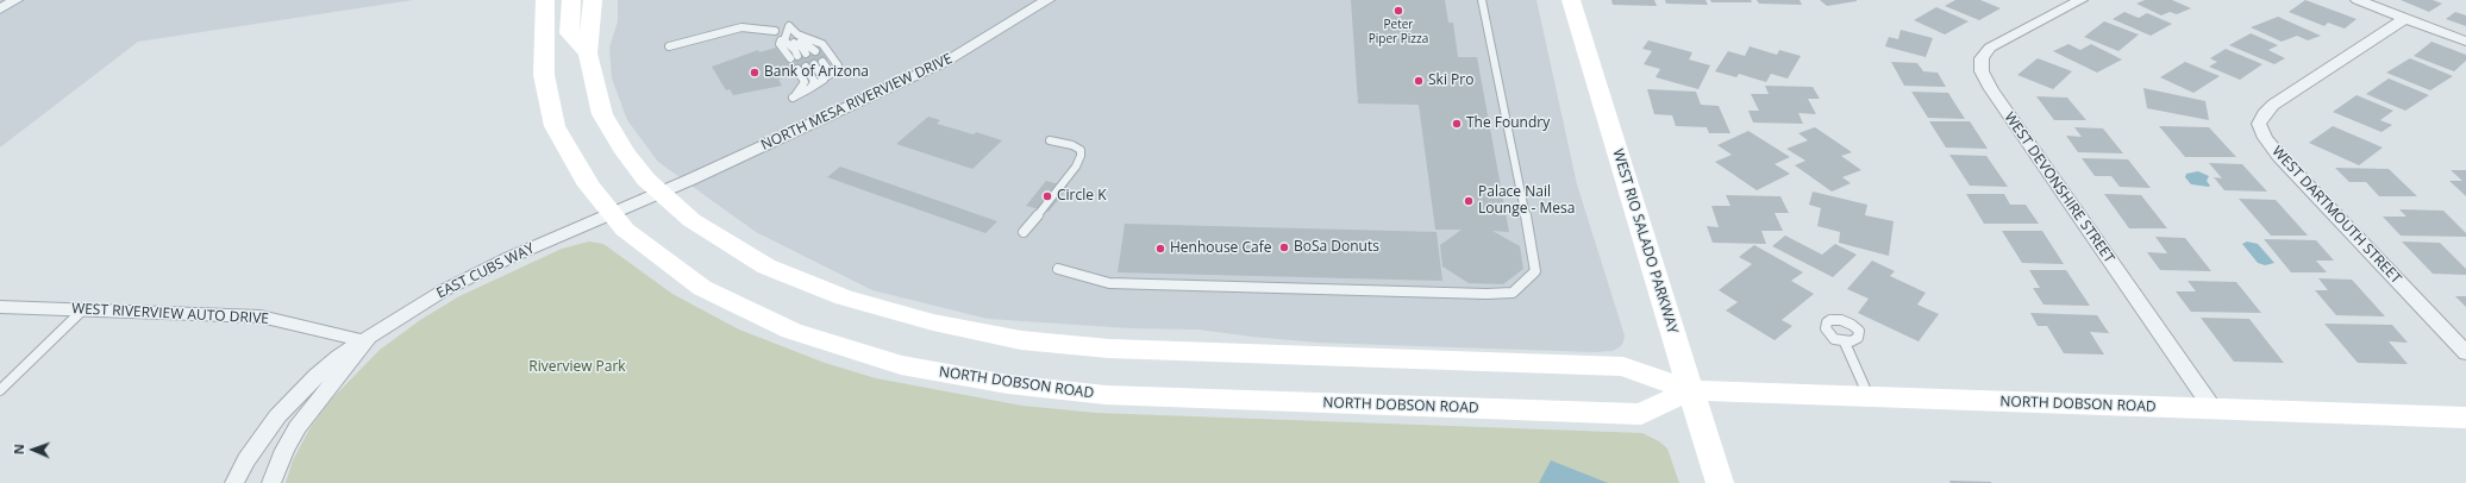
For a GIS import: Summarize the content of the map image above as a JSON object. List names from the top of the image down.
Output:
{
  "streets": {
    "main road": ["WEST RIO SALADO PARKWAY", "NORTH DOBSON ROAD"],
    "street": [
      "NORTH MESA RIVERVIEW DRIVE",
      "WEST DEVONSHIRE STREET",
      "WEST DARTMOUTH STREET",
      "EAST CUBS WAY",
      "WEST RIVERVIEW AUTO DRIVE"
    ]
  },
  "crossings": [
    ["NORTH MESA RIVERVIEW DRIVE", "EAST CUBS WAY"],
    ["NORTH MESA RIVERVIEW DRIVE", "NORTH DOBSON ROAD"],
    ["WEST DEVONSHIRE STREET", "NORTH DOBSON ROAD"],
    ["WEST RIO SALADO PARKWAY", "NORTH DOBSON ROAD"],
    ["EAST CUBS WAY", "WEST RIVERVIEW AUTO DRIVE"],
    ["EAST CUBS WAY", "NORTH DOBSON ROAD"]
  ],
  "parks": ["Riverview Park"],
  "places": [
    "Peter Piper Pizza",
    "Bank of Arizona",
    "Ski Pro",
    "The Foundry",
    "Circle K",
    "Palace Nail Lounge - Mesa",
    "BoSa Donuts",
    "Henhouse Cafe"
  ],
  "north": "left"
}
